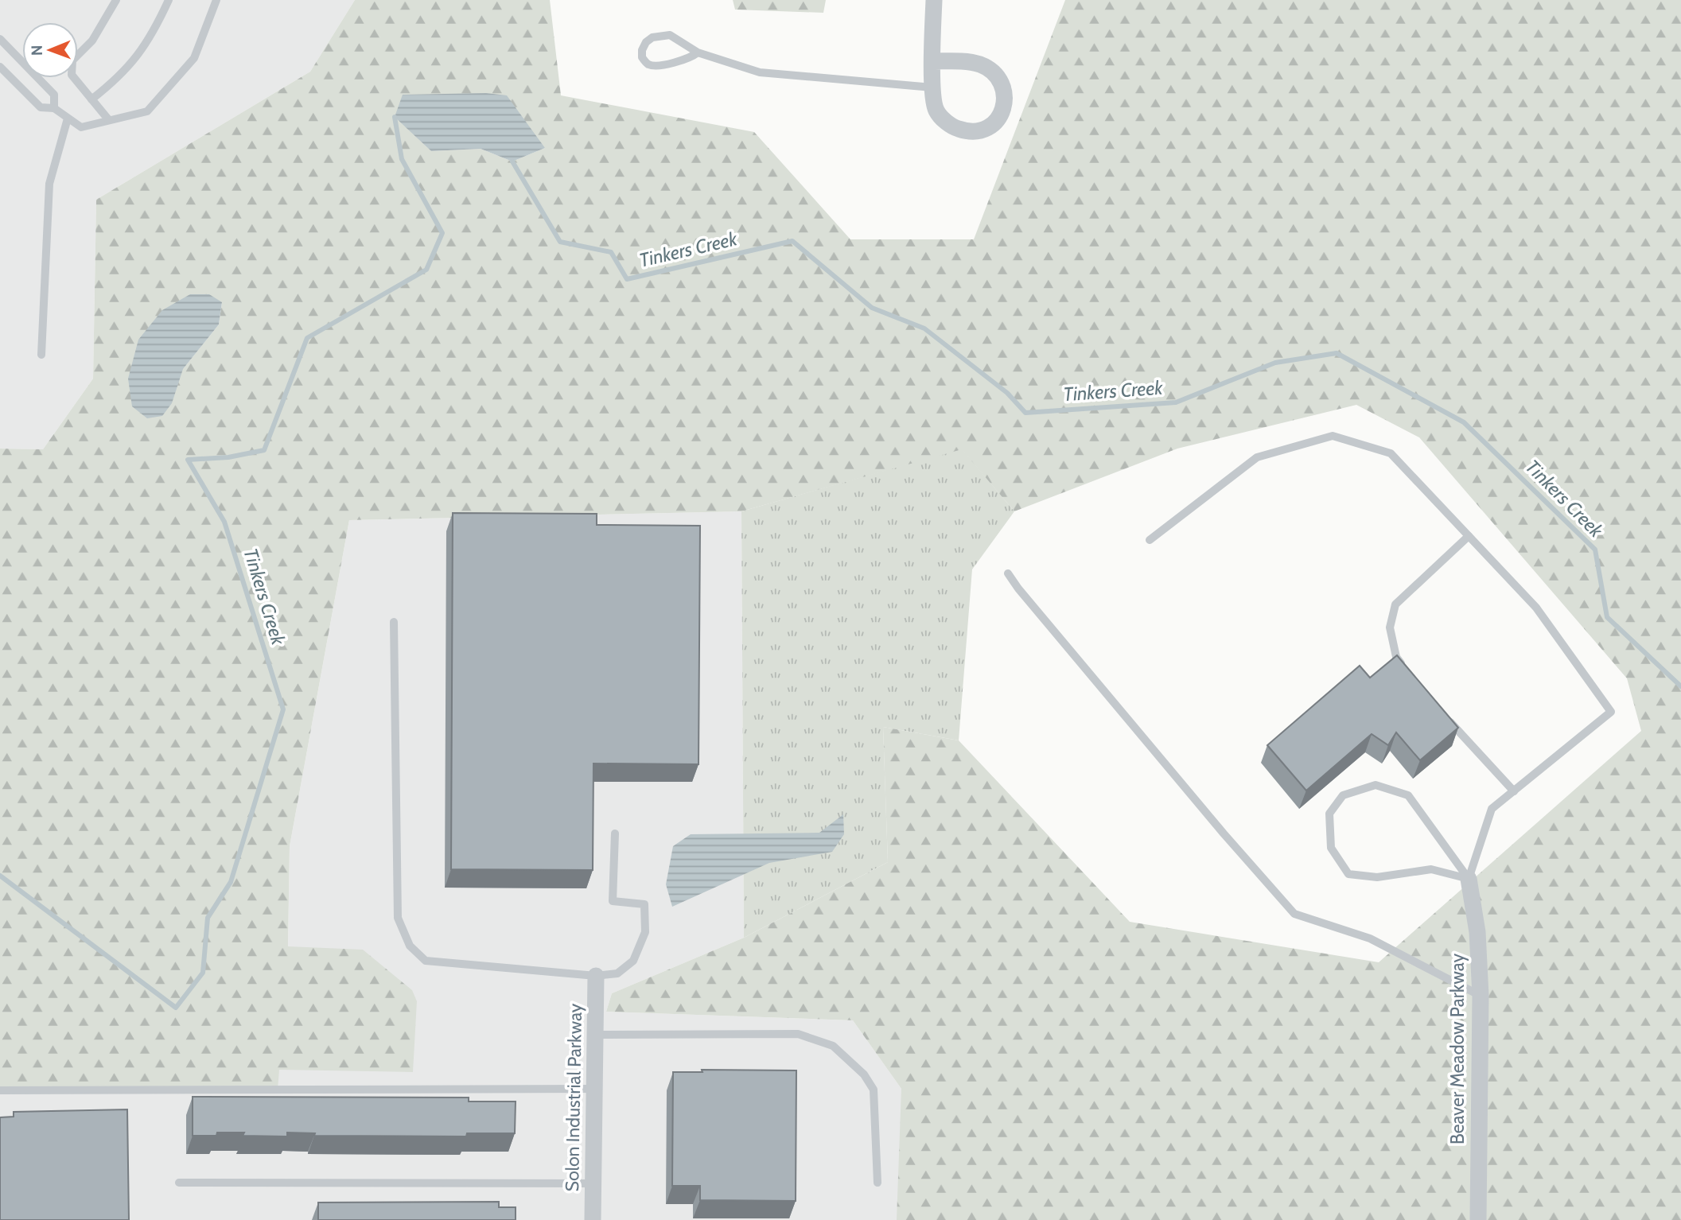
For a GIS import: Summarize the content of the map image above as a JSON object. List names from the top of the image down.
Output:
{
  "streets": {
    "street": ["Beaver Meadow Parkway", "Solon Industrial Parkway"]
  },
  "water": ["Tinkers Creek"],
  "north": "left"
}
